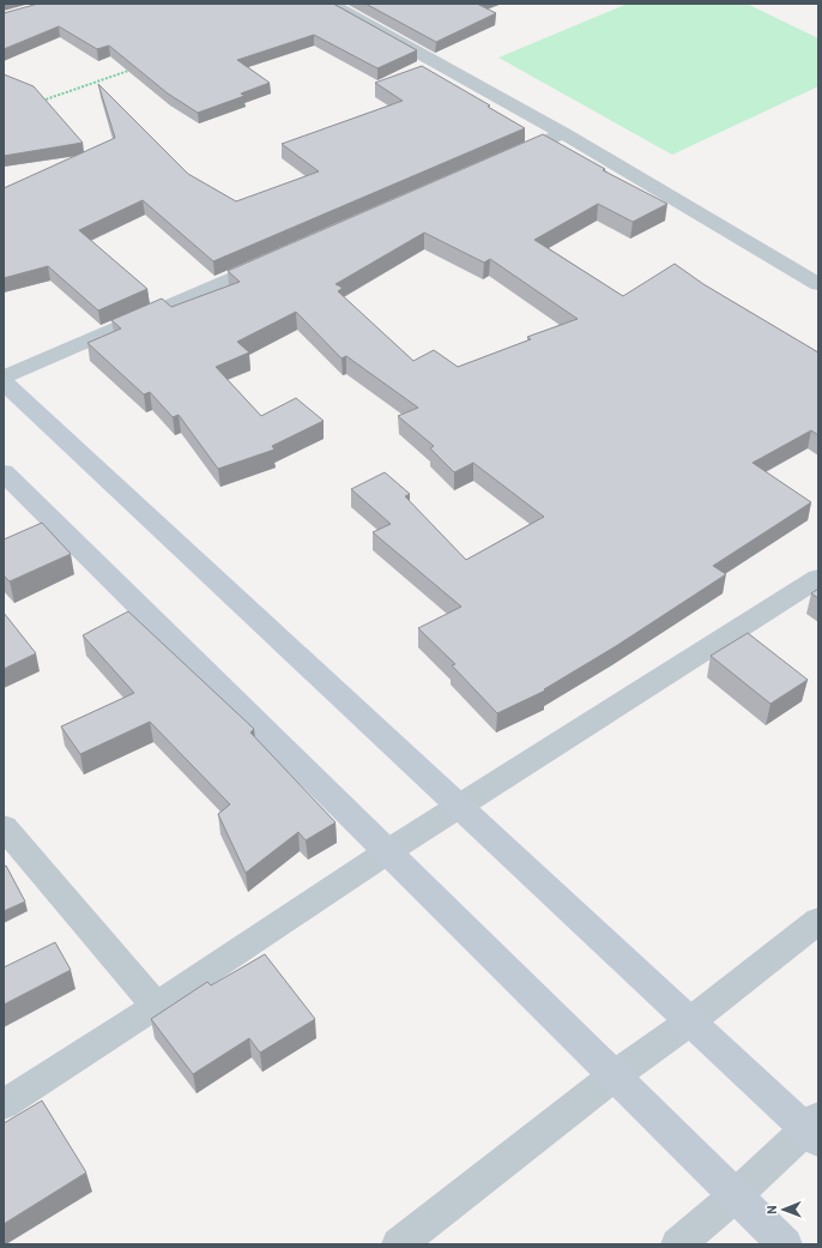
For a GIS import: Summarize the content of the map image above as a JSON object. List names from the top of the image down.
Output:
{
  "north": "left"
}
